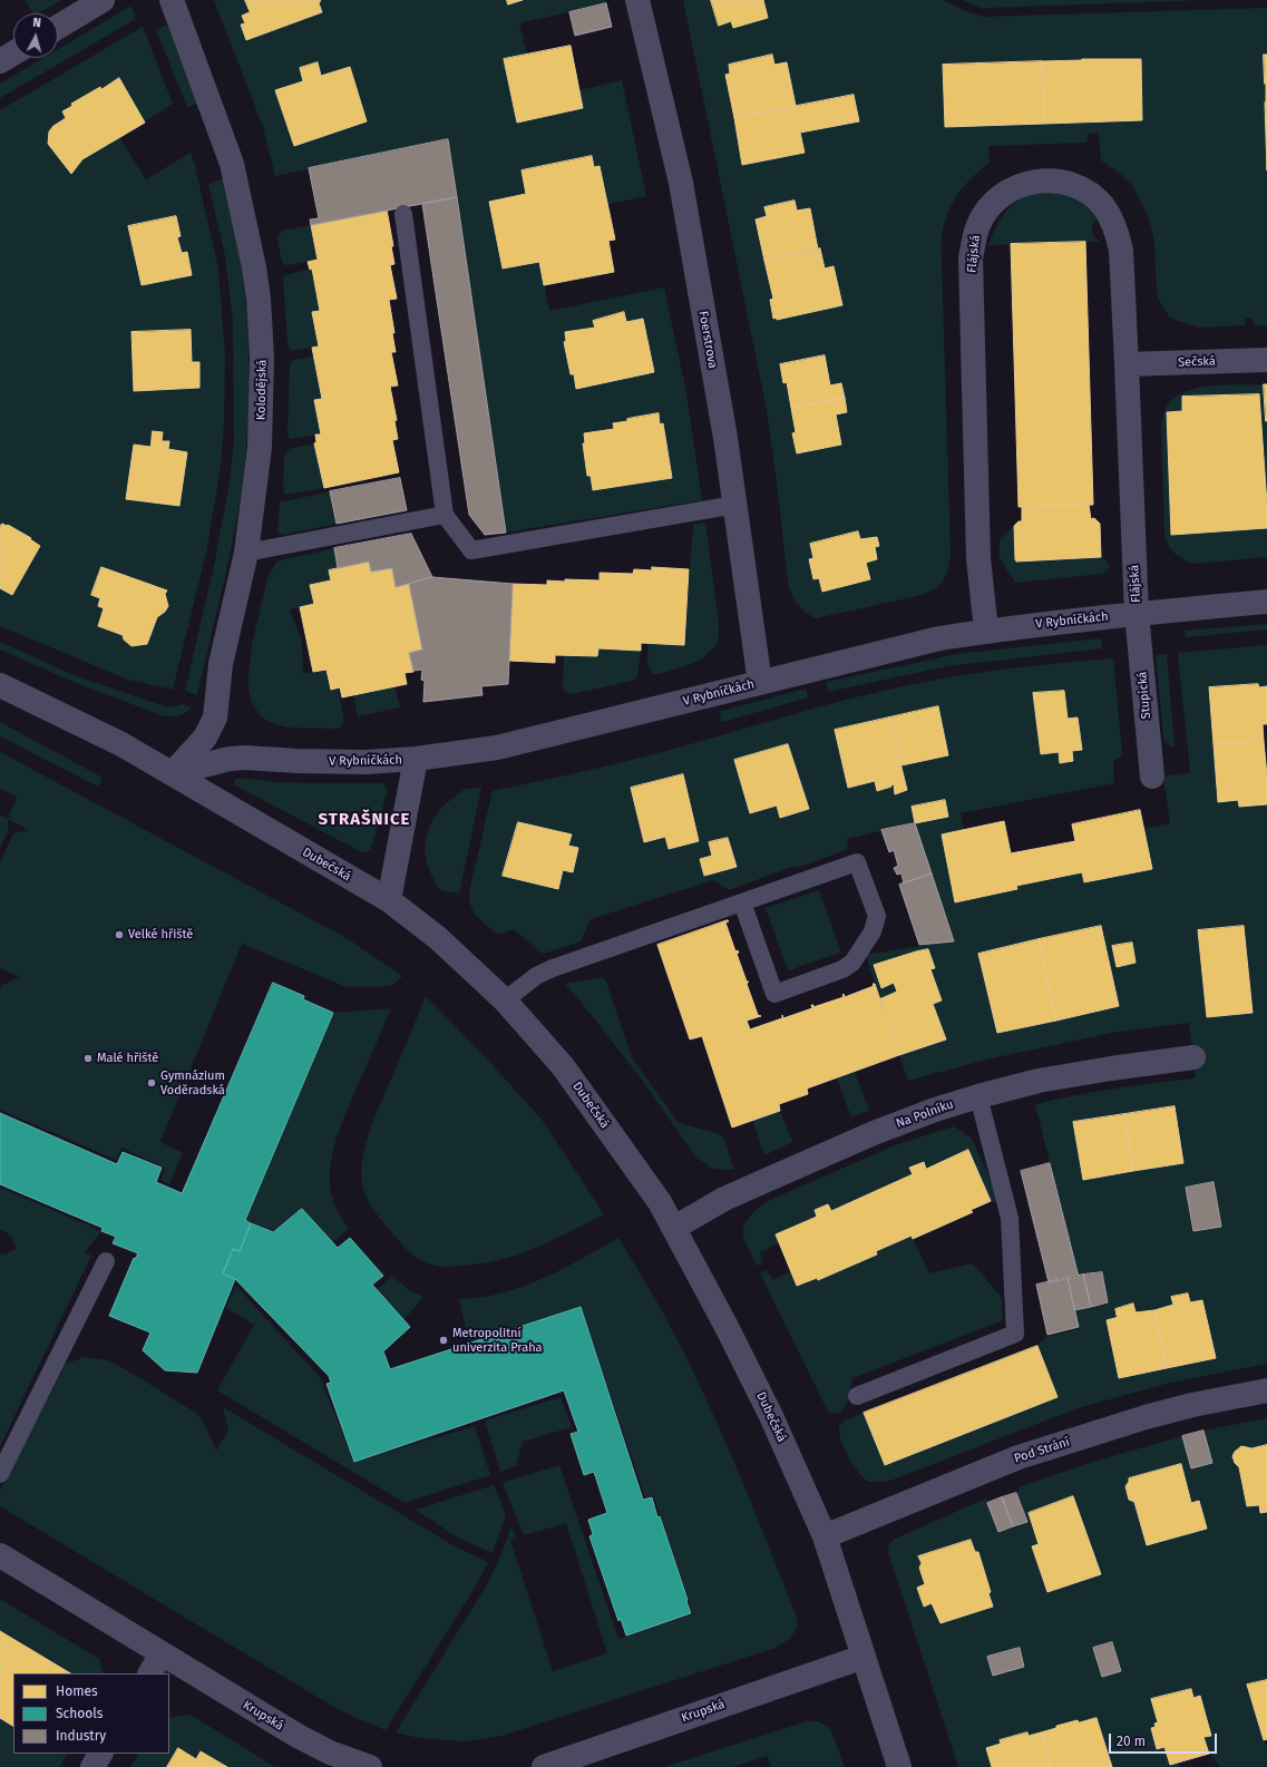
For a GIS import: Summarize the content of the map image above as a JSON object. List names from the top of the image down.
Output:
{
  "streets": {
    "street": [
      "Flájská",
      "Foerstrova",
      "Sečská",
      "Kolodějská",
      "V Rybníčkách",
      "Stupická",
      "Dubečská",
      "Na Polníku",
      "Pod Strání",
      "Krupská"
    ]
  },
  "crossings": [
    ["Flájská", "Sečská"],
    ["Flájská", "V Rybníčkách"],
    ["Flájská", "Stupická"],
    ["Foerstrova", "V Rybníčkách"],
    ["Kolodějská", "V Rybníčkách"],
    ["Kolodějská", "Dubečská"],
    ["V Rybníčkách", "Stupická"],
    ["V Rybníčkách", "Dubečská"],
    ["Dubečská", "Na Polníku"],
    ["Dubečská", "Pod Strání"],
    ["Dubečská", "Krupská"]
  ],
  "districts": ["STRAŠNICE"],
  "places": [
    "Velké hřiště",
    "Malé hřiště",
    "Gymnázium Voděradská",
    "Metropolitní univerzita Praha"
  ],
  "legend": ["Homes", "Schools", "Industry"],
  "scale_bar": "20 m",
  "north": "top"
}
